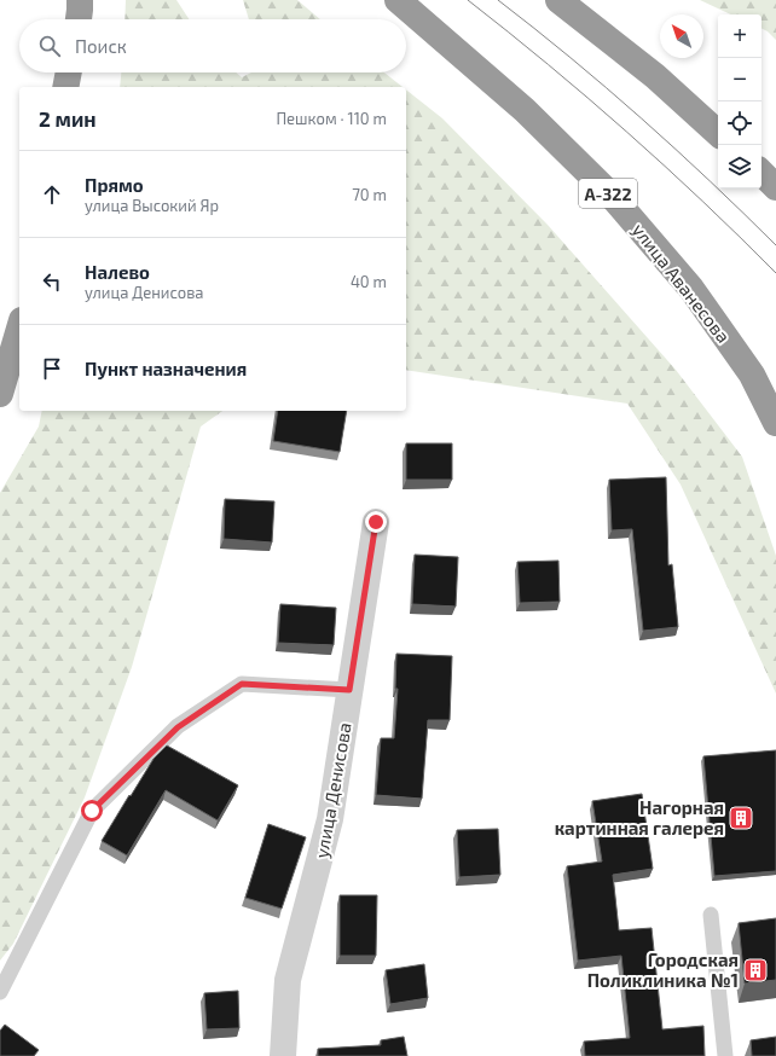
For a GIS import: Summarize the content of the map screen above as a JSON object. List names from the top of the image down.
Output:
{
  "streets": {
    "highway": ["А-322", "улица Аванесова"],
    "street": ["улица Денисова"]
  },
  "places": {
    "building": ["Нагорная картинная галерея", "Городская Поликлиника №1"]
  },
  "north": "top left",
  "page": {
    "map_buttons": ["+", "−"],
    "search": "Поиск",
    "heading": ["2 мин", "Пешком · 110 m"],
    "list": [
      ["Прямо", "улица Высокий Яр", "70 m"],
      ["Налево", "улица Денисова", "40 m"],
      "Пункт назначения"
    ]
  }
}
